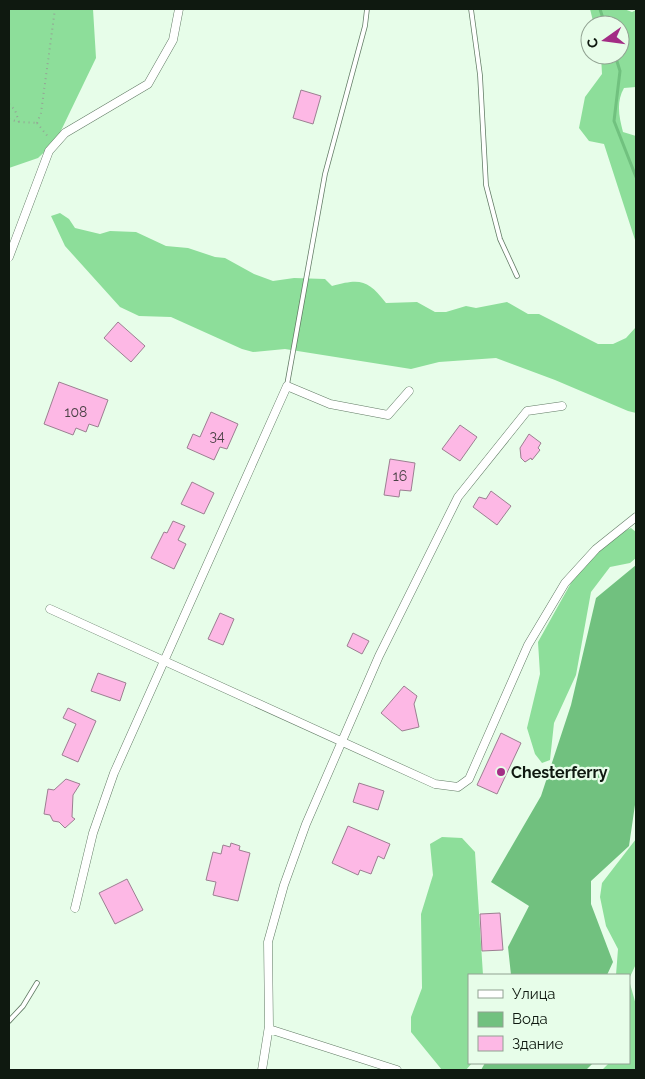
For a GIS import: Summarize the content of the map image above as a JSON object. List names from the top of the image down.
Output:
{
  "places": ["Chesterferry"],
  "house_numbers": ["108", "34", "16"],
  "legend": ["Улица", "Вода", "Здание"],
  "north": "left"
}
